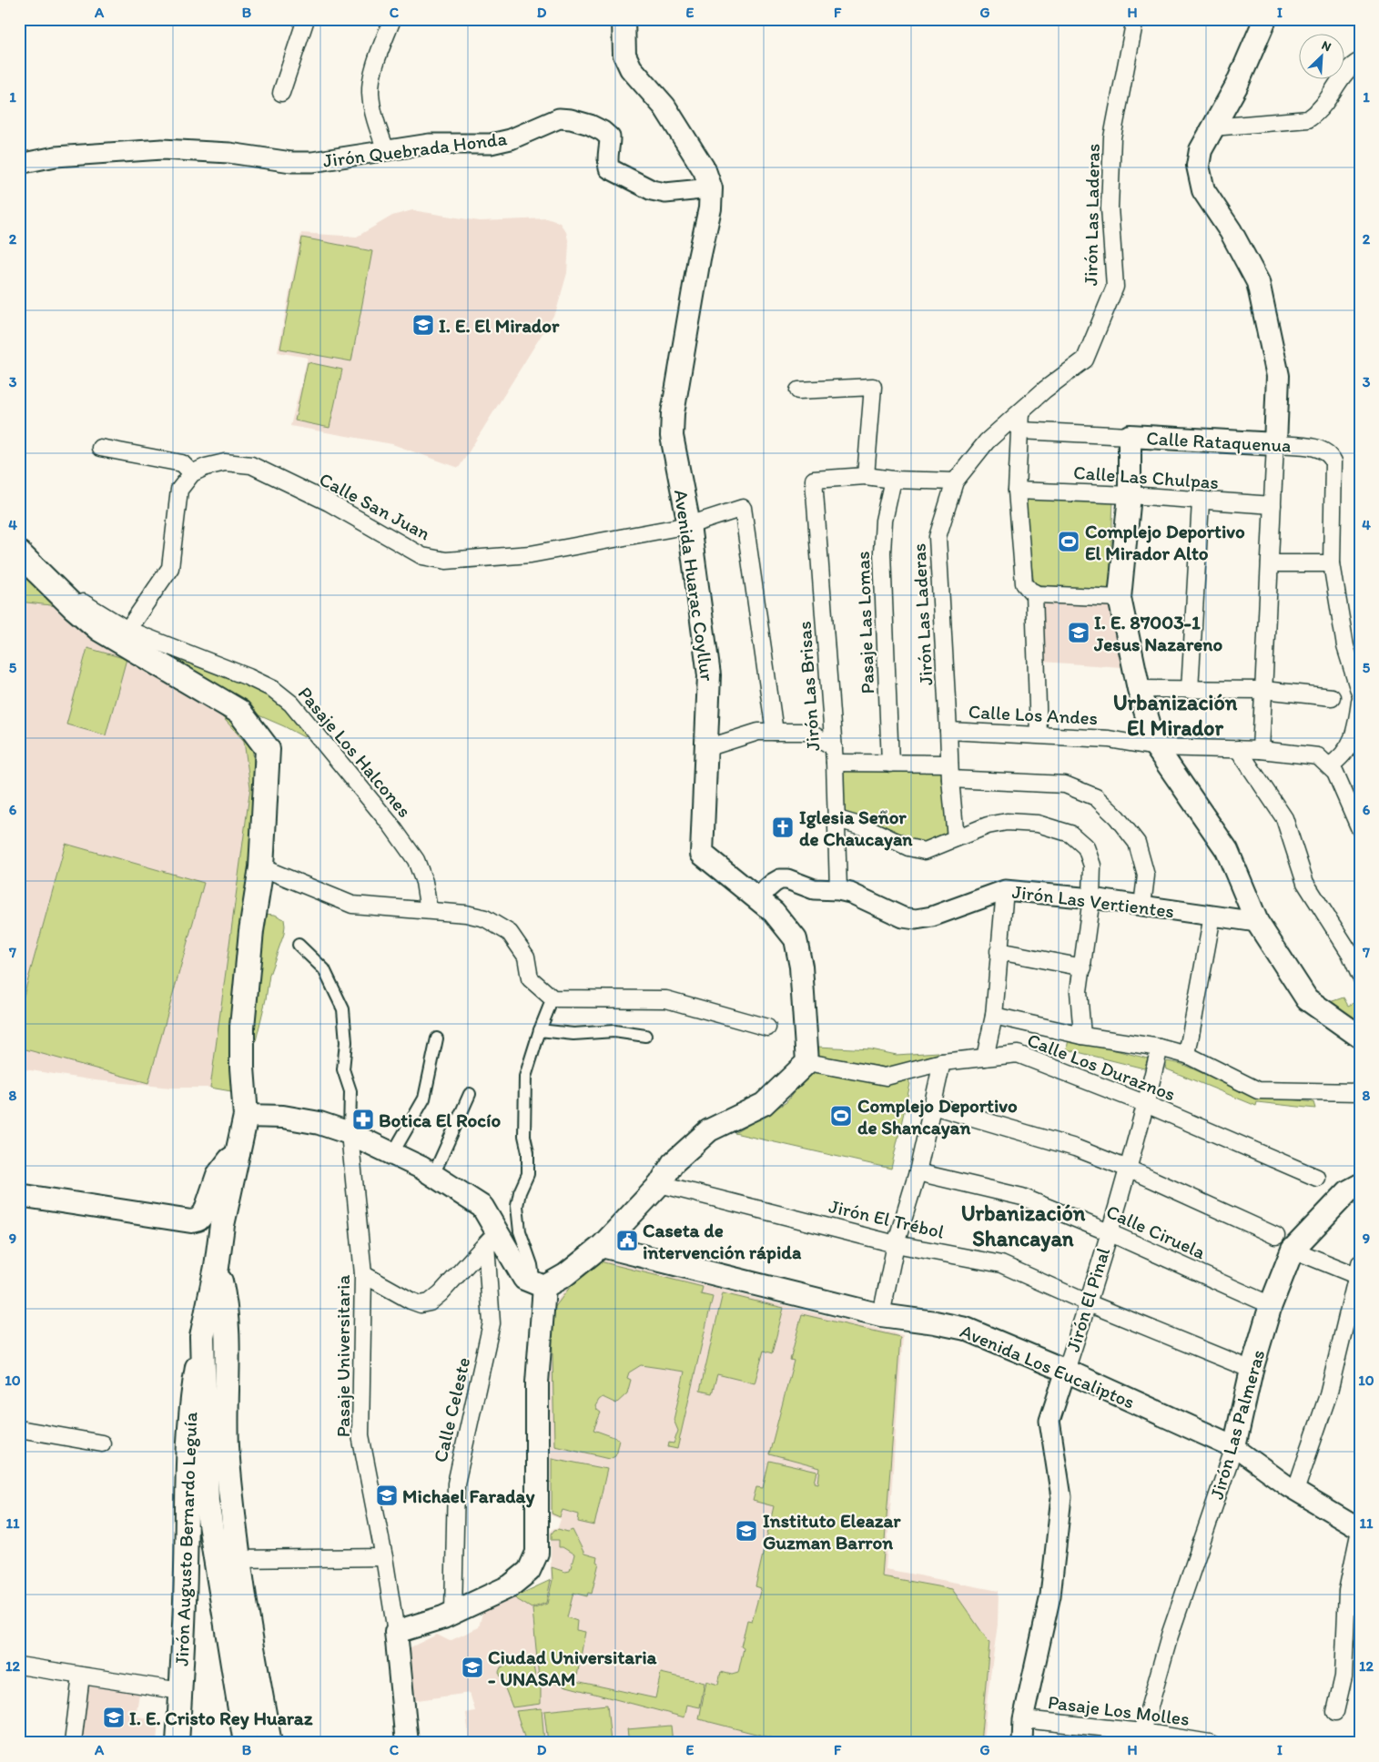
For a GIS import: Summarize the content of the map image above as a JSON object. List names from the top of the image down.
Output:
{
  "streets": {
    "main road": [
      "Calle Rataquenua",
      "Avenida Huarac Coyllur",
      "Avenida Los Eucaliptos",
      "Jirón Las Palmeras",
      "Jirón Augusto Bernardo Leguía"
    ],
    "street": [
      "Jirón Quebrada Honda",
      "Jirón Las Laderas",
      "Calle Las Chulpas",
      "Calle San Juan",
      "Pasaje Las Lomas",
      "Jirón Las Brisas",
      "Calle Los Andes",
      "Pasaje Los Halcones",
      "Jirón Las Vertientes",
      "Calle Los Duraznos",
      "Jirón El Trébol",
      "Calle Ciruela",
      "Jirón El Pinal",
      "Pasaje Universitaria",
      "Calle Celeste",
      "Pasaje Los Molles"
    ]
  },
  "crossings": [
    ["Jirón Quebrada Honda", "Avenida Huarac Coyllur"],
    ["Jirón Las Laderas", "Calle Los Andes"],
    ["Calle San Juan", "Avenida Huarac Coyllur"],
    ["Avenida Huarac Coyllur", "Jirón Las Vertientes"],
    ["Avenida Huarac Coyllur", "Calle Los Duraznos"],
    ["Jirón Las Brisas", "Jirón Las Vertientes"],
    ["Calle Los Duraznos", "Jirón El Pinal"],
    ["Jirón El Trébol", "Jirón El Pinal"],
    ["Jirón El Trébol", "Jirón Las Palmeras"],
    ["Calle Ciruela", "Jirón El Pinal"],
    ["Calle Ciruela", "Jirón Las Palmeras"],
    ["Jirón El Pinal", "Avenida Los Eucaliptos"],
    ["Jirón El Pinal", "Pasaje Los Molles"],
    ["Avenida Los Eucaliptos", "Jirón Las Palmeras"],
    ["Jirón Las Palmeras", "Pasaje Los Molles"]
  ],
  "districts": ["Urbanización El Mirador", "Urbanización Shancayan"],
  "places": {
    "school or university": [
      "I. E. El Mirador",
      "I. E. 87003-1 Jesus Nazareno",
      "Michael Faraday",
      "Instituto Eleazar Guzman Barron",
      "Ciudad Universitaria - UNASAM",
      "I. E. Cristo Rey Huaraz"
    ],
    "sports": ["Complejo Deportivo El Mirador Alto", "Complejo Deportivo de Shancayan"],
    "church": ["Iglesia Señor de Chaucayan"],
    "pharmacy": ["Botica El Rocío"],
    "public building": ["Caseta de intervención rápida"]
  },
  "north": "top right",
  "grid": {
    "columns": [
      "A",
      "B",
      "C",
      "D",
      "E",
      "F",
      "G",
      "H",
      "I"
    ],
    "rows": [
      "1",
      "2",
      "3",
      "4",
      "5",
      "6",
      "7",
      "8",
      "9",
      "10",
      "11",
      "12"
    ]
  }
}
